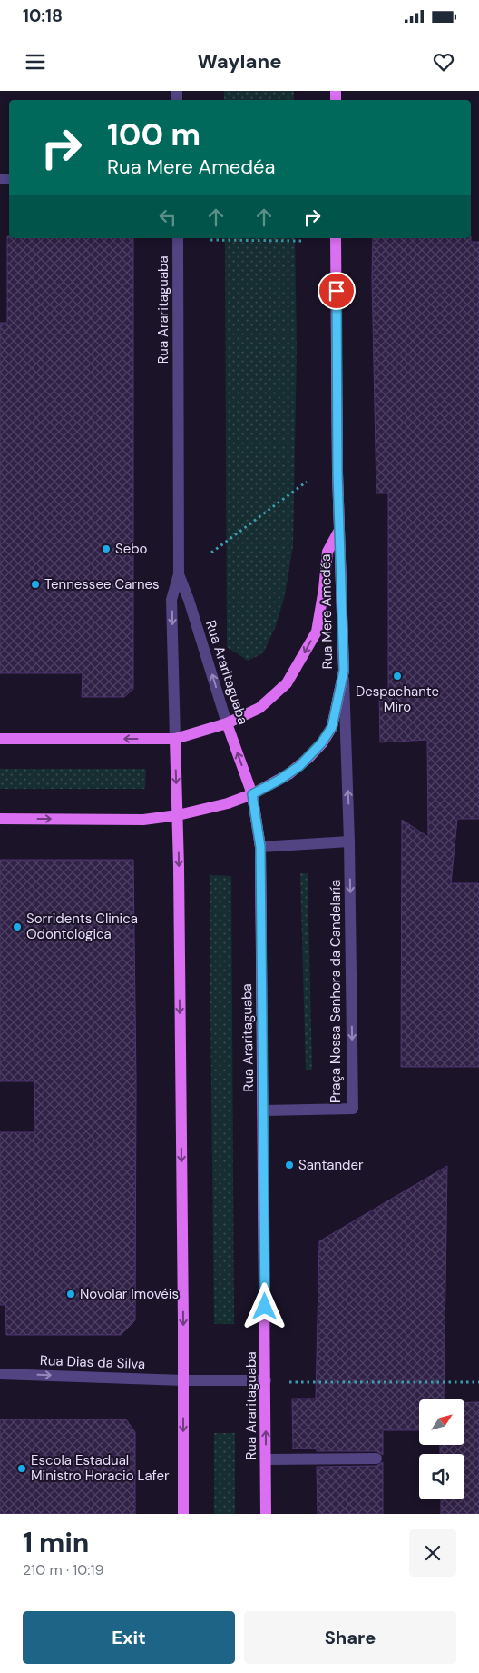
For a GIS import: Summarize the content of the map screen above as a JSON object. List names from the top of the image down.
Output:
{
  "streets": {
    "main road": ["Rua Araritaguaba", "Rua Mere Amedéa"],
    "street": ["Praça Nossa Senhora da Candelaría", "Rua Dias da Silva"]
  },
  "crossings": [
    ["Rua Araritaguaba", "Rua Mere Amedéa"],
    ["Rua Araritaguaba", "Praça Nossa Senhora da Candelaría"],
    ["Rua Araritaguaba", "Rua Dias da Silva"],
    ["Rua Mere Amedéa", "Praça Nossa Senhora da Candelaría"]
  ],
  "one_way": ["Rua Dias da Silva"],
  "places": [
    "Sebo",
    "Tennessee Carnes",
    "Despachante Miro",
    "Sorridents Clinica Odontologica",
    "Santander",
    "Novolar Imovéis",
    "Escola Estadual Ministro Horacio Lafer"
  ],
  "north": "top right",
  "page": {
    "status": "10:18",
    "header": "Waylane",
    "turn": ["100 m", "Rua Mere Amedéa"],
    "heading": ["1 min", "210 m · 10:19"],
    "buttons": ["Exit", "Share"]
  }
}
